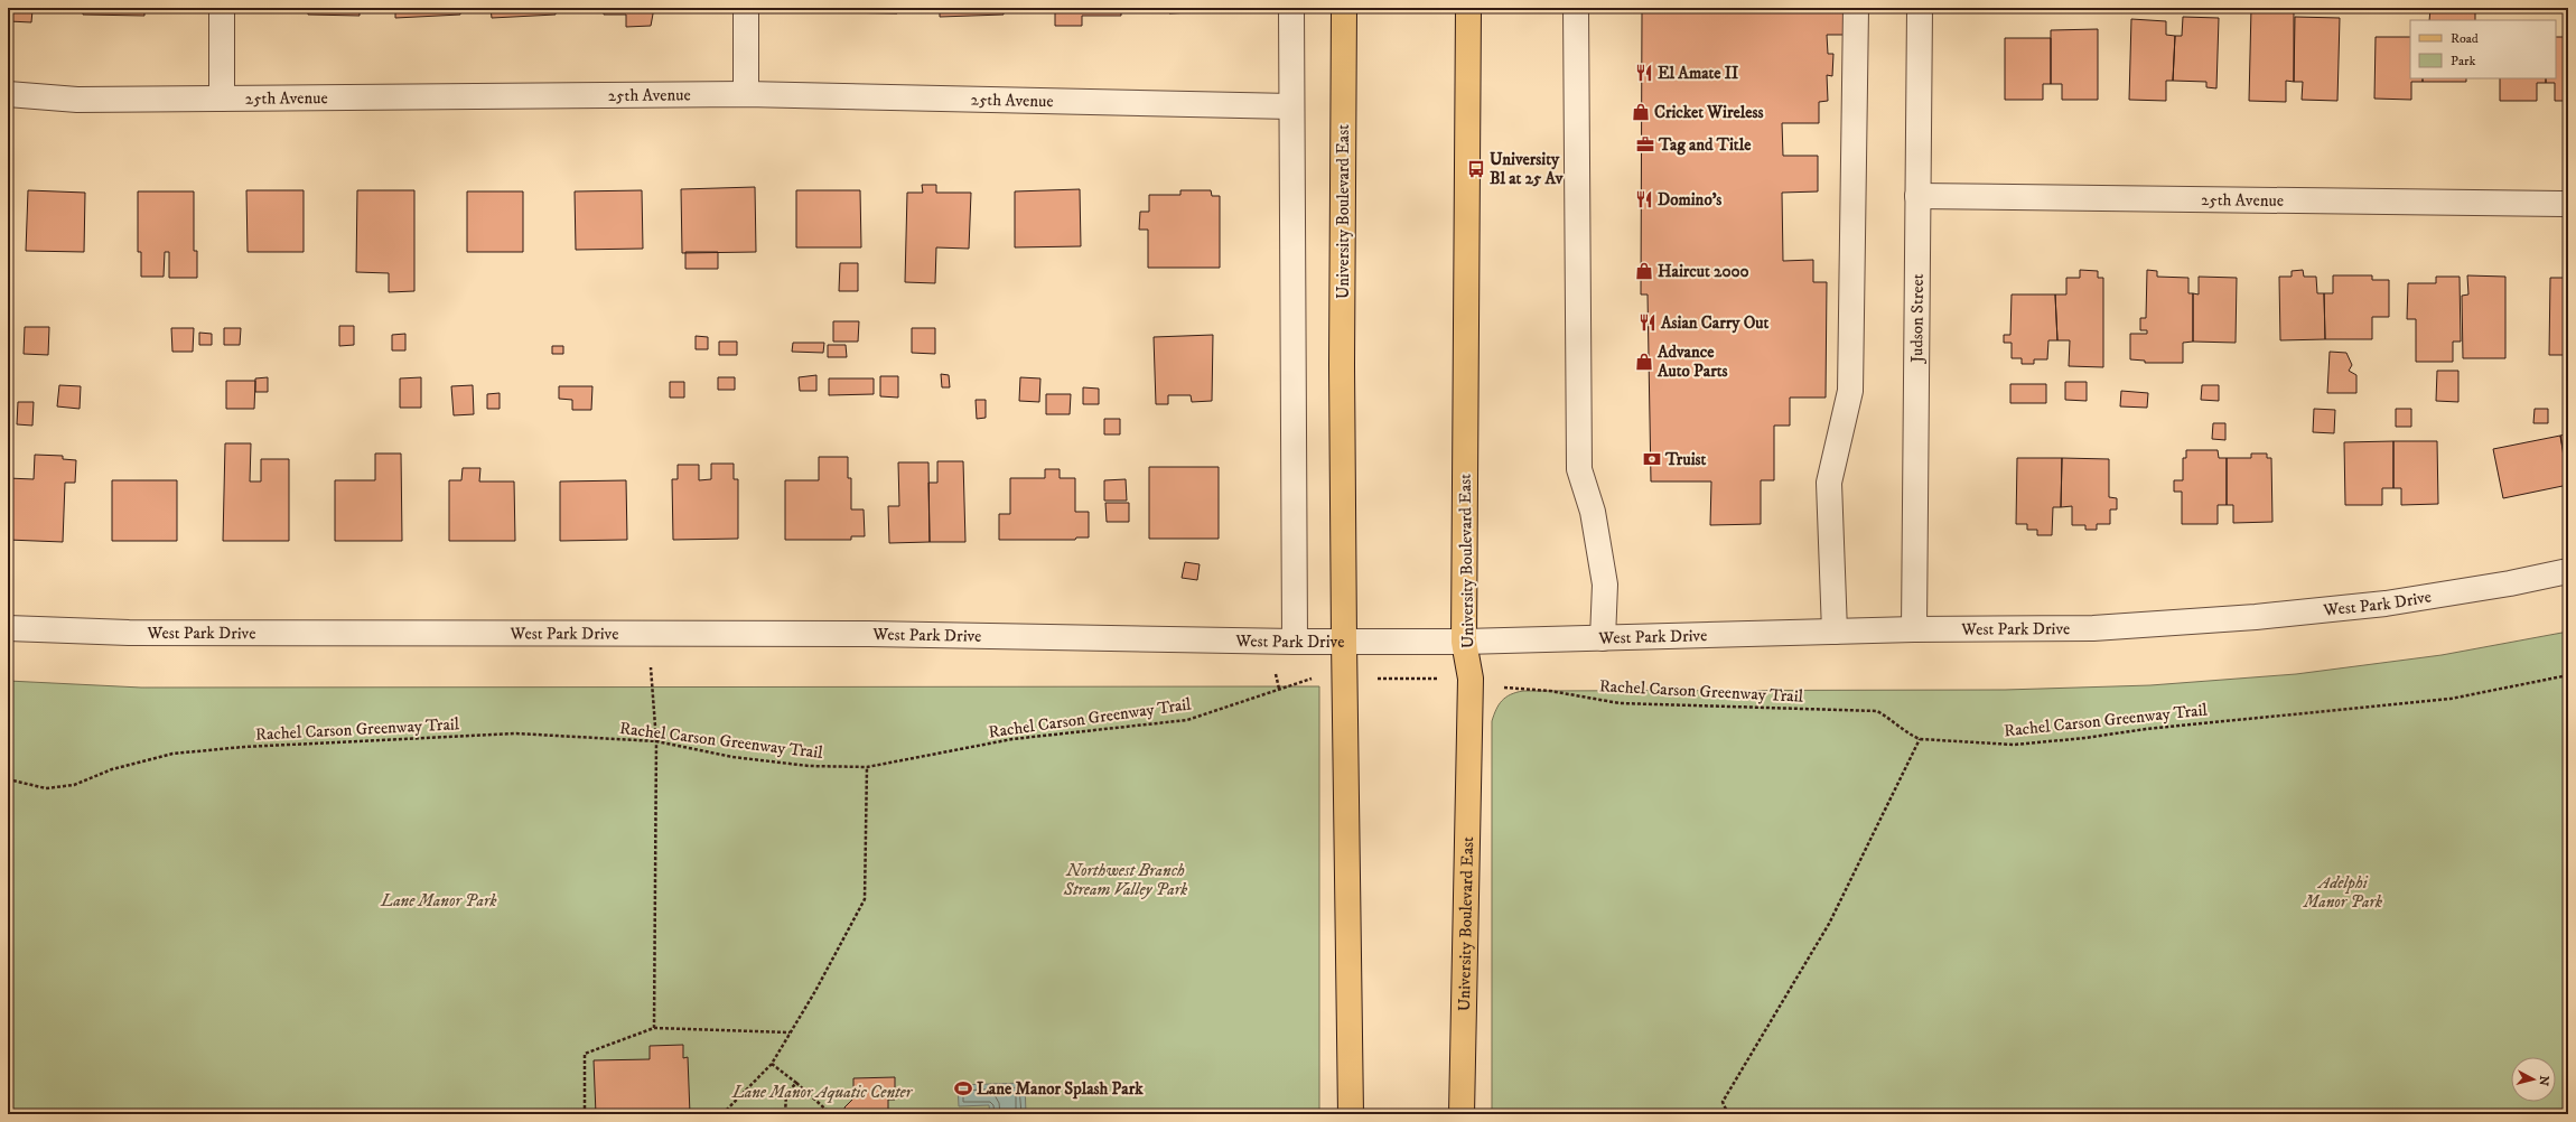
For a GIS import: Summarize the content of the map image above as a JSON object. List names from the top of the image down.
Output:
{
  "streets": {
    "main road": ["University Boulevard East"],
    "street": ["25th Avenue", "Judson Street", "West Park Drive"],
    "path": ["Rachel Carson Greenway Trail"]
  },
  "crossings": [
    ["25th Avenue", "Judson Street"],
    ["University Boulevard East", "West Park Drive"],
    ["University Boulevard East", "Rachel Carson Greenway Trail"],
    ["Judson Street", "West Park Drive"]
  ],
  "parks": [
    "Northwest Branch Stream Valley Park",
    "Adelphi Manor Park",
    "Lane Manor Park",
    "Lane Manor Aquatic Center"
  ],
  "places": {
    "restaurant": ["El Amate II", "Domino's", "Asian Carry Out"],
    "shop": ["Cricket Wireless", "Haircut 2000", "Advance Auto Parts"],
    "office": ["Tag and Title"],
    "bus stop": ["University Bl at 25 Av"],
    "bank": ["Truist"],
    "sports": ["Lane Manor Splash Park"]
  },
  "legend": ["Road", "Park"],
  "north": "right"
}
